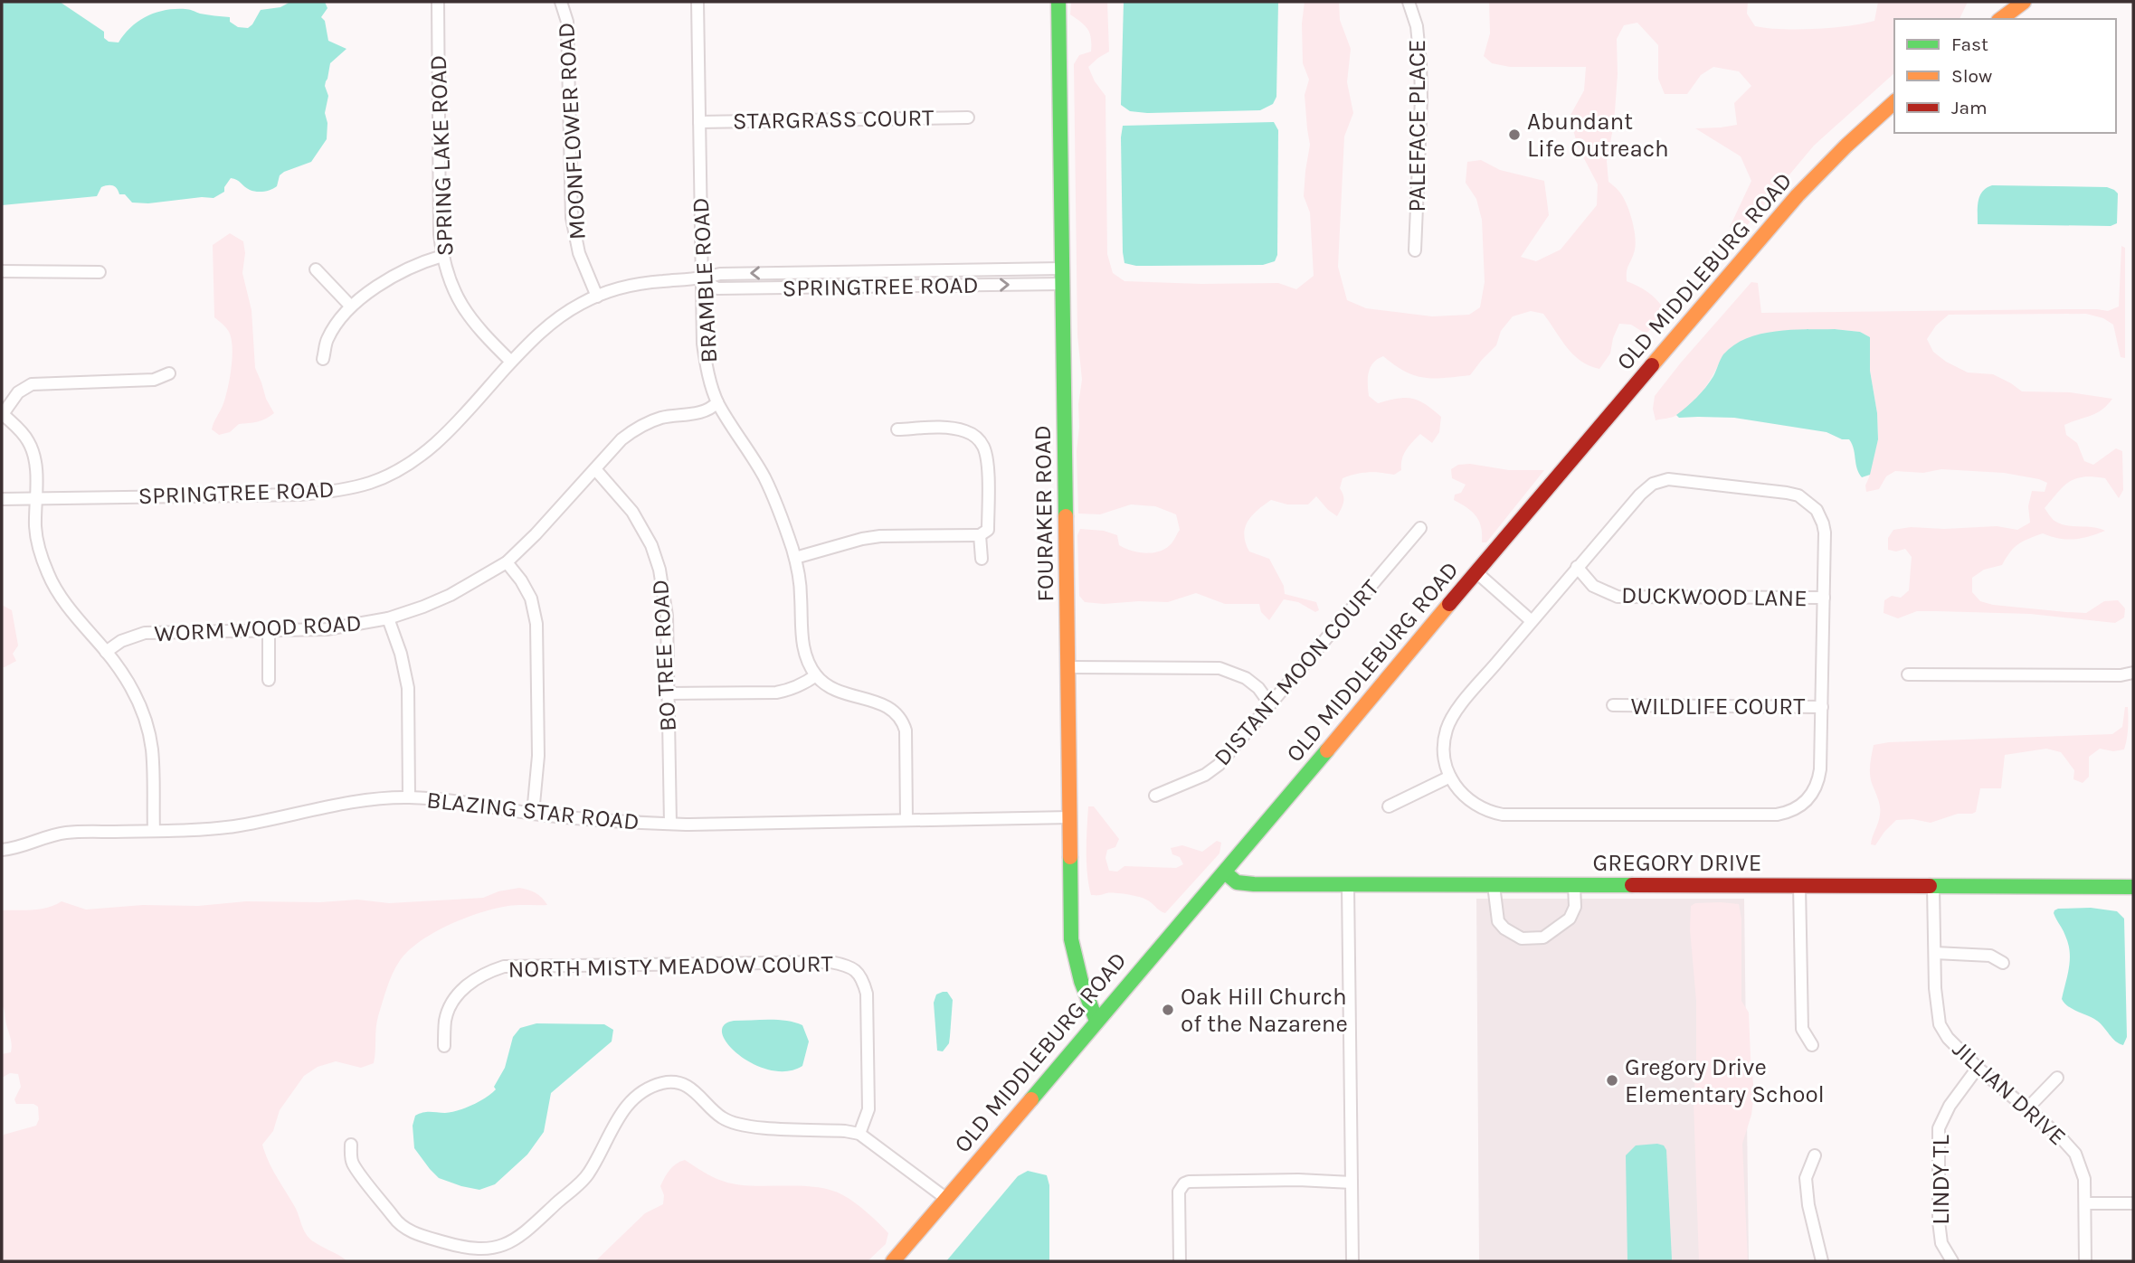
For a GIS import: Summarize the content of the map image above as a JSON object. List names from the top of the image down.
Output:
{
  "streets": {
    "main road": ["OLD MIDDLEBURG ROAD", "FOURAKER ROAD", "GREGORY DRIVE"],
    "street": [
      "STARGRASS COURT",
      "PALEFACE PLACE",
      "MOONFLOWER ROAD",
      "SPRING LAKE ROAD",
      "BRAMBLE ROAD",
      "SPRINGTREE ROAD",
      "DUCKWOOD LANE",
      "WORM WOOD ROAD",
      "BO TREE ROAD",
      "DISTANT MOON COURT",
      "WILDLIFE COURT",
      "BLAZING STAR ROAD",
      "NORTH MISTY MEADOW COURT",
      "JILLIAN DRIVE",
      "LINDY TL"
    ]
  },
  "crossings": [
    ["STARGRASS COURT", "BRAMBLE ROAD"],
    ["MOONFLOWER ROAD", "SPRINGTREE ROAD"],
    ["SPRING LAKE ROAD", "SPRINGTREE ROAD"],
    ["OLD MIDDLEBURG ROAD", "FOURAKER ROAD"],
    ["OLD MIDDLEBURG ROAD", "GREGORY DRIVE"],
    ["BRAMBLE ROAD", "SPRINGTREE ROAD"],
    ["BRAMBLE ROAD", "WORM WOOD ROAD"],
    ["SPRINGTREE ROAD", "FOURAKER ROAD"],
    ["FOURAKER ROAD", "BLAZING STAR ROAD"],
    ["WORM WOOD ROAD", "BO TREE ROAD"],
    ["BO TREE ROAD", "BLAZING STAR ROAD"],
    ["GREGORY DRIVE", "JILLIAN DRIVE"],
    ["JILLIAN DRIVE", "LINDY TL"]
  ],
  "places": ["Abundant Life Outreach", "Oak Hill Church of the Nazarene", "Gregory Drive Elementary School"],
  "legend": ["Fast", "Slow", "Jam"]
}
